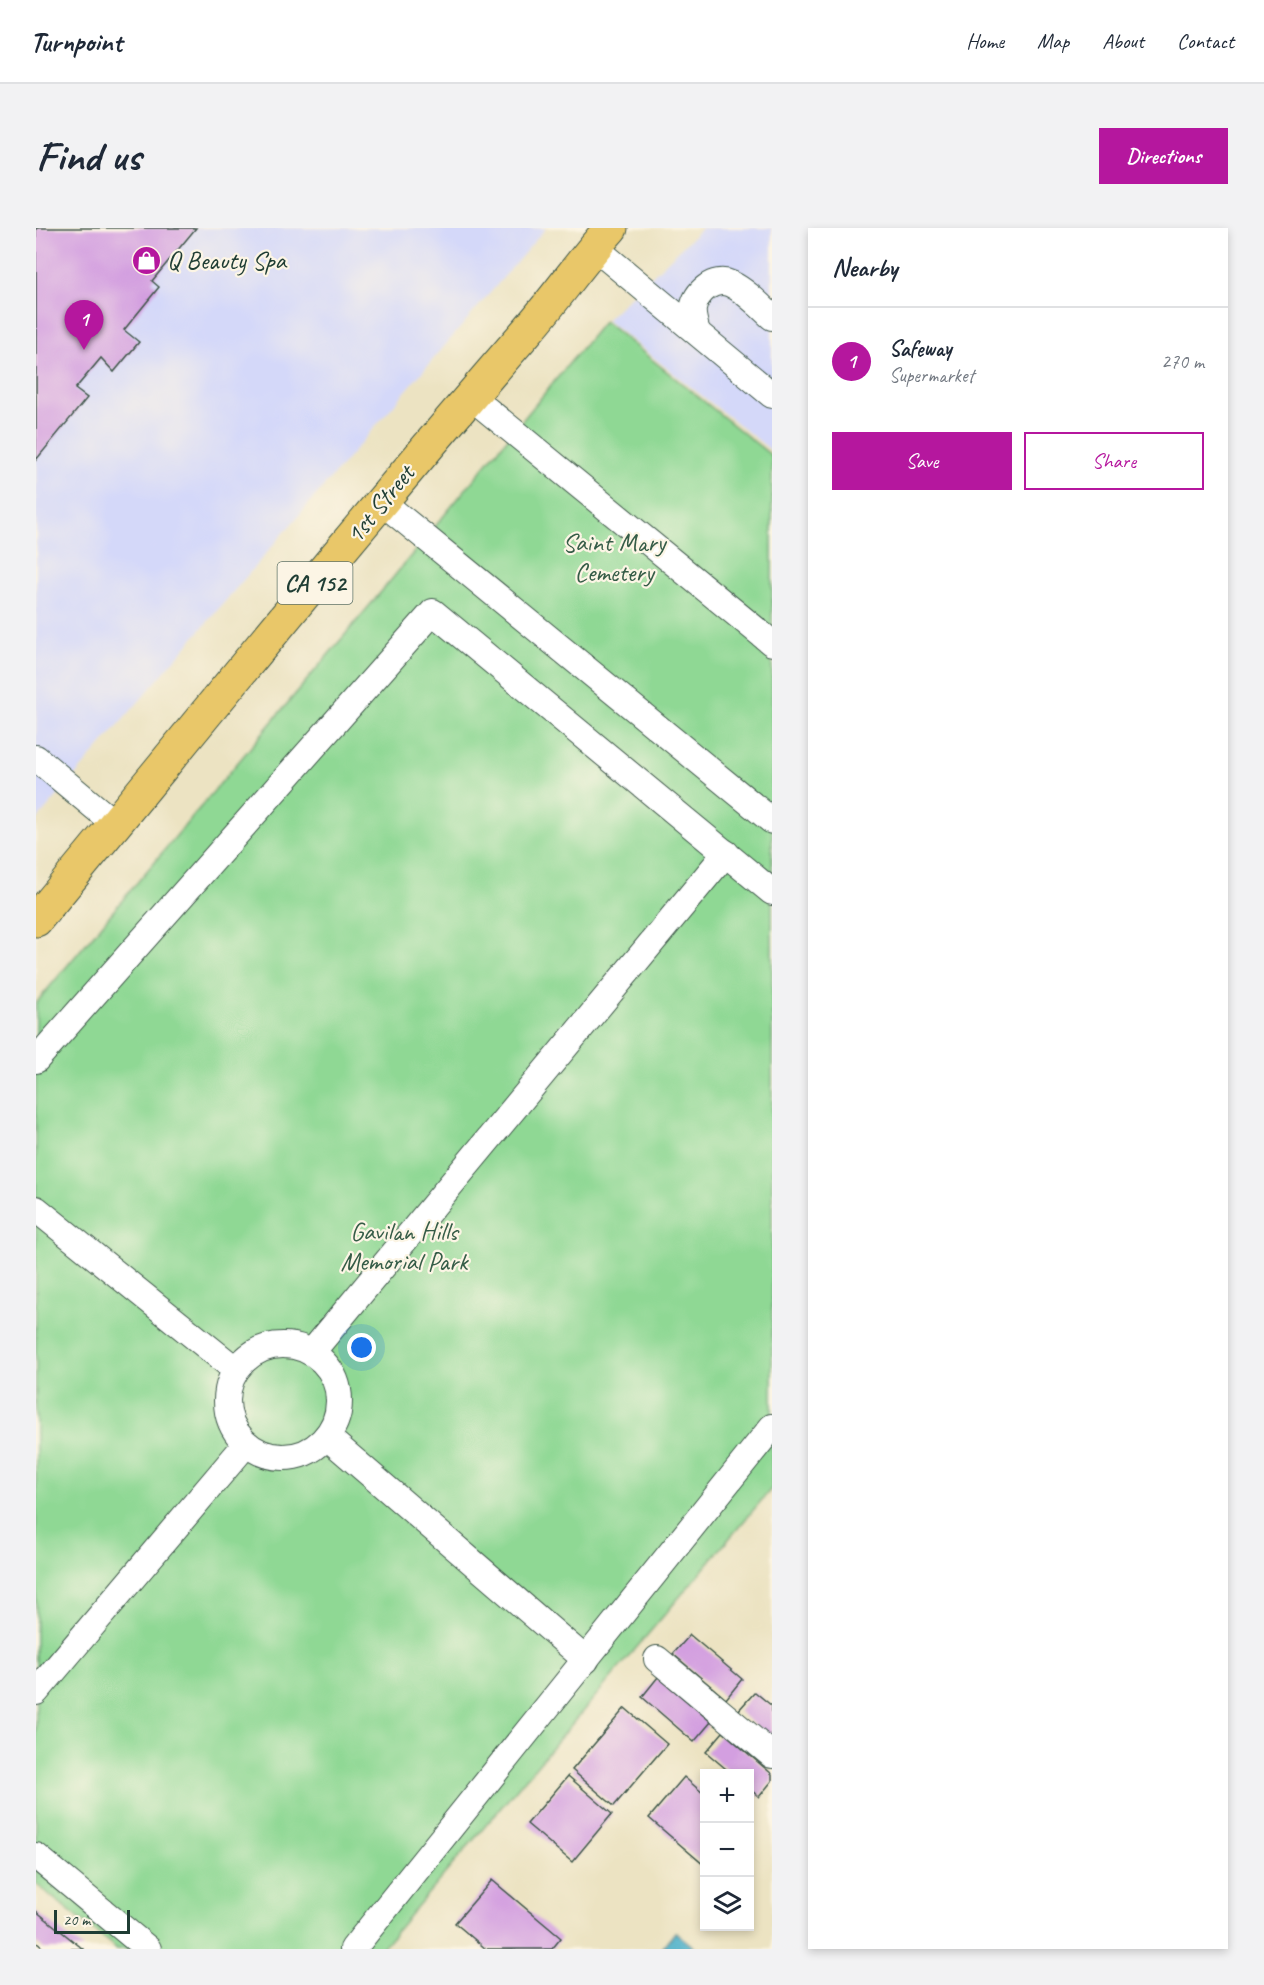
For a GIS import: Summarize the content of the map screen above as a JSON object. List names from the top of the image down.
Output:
{
  "streets": {
    "main road": ["1st Street", "CA 152"]
  },
  "parks": ["Saint Mary Cemetery", "Gavilan Hills Memorial Park"],
  "places": {
    "shop": ["Q Beauty Spa"]
  },
  "scale_bar": "20 m",
  "page": {
    "header": "Turnpoint",
    "nav": [
      "Home",
      "Map",
      "About",
      "Contact"
    ],
    "buttons": [
      "Directions",
      ["Save", "Share"]
    ],
    "title": "Find us",
    "heading": "Nearby",
    "pins": "1",
    "list": [
      {
        "mark": "1",
        "name": "Safeway",
        "note": "Supermarket",
        "value": "270 m"
      }
    ],
    "map_buttons": ["+", "−"],
    "scale": "20 m"
  }
}
